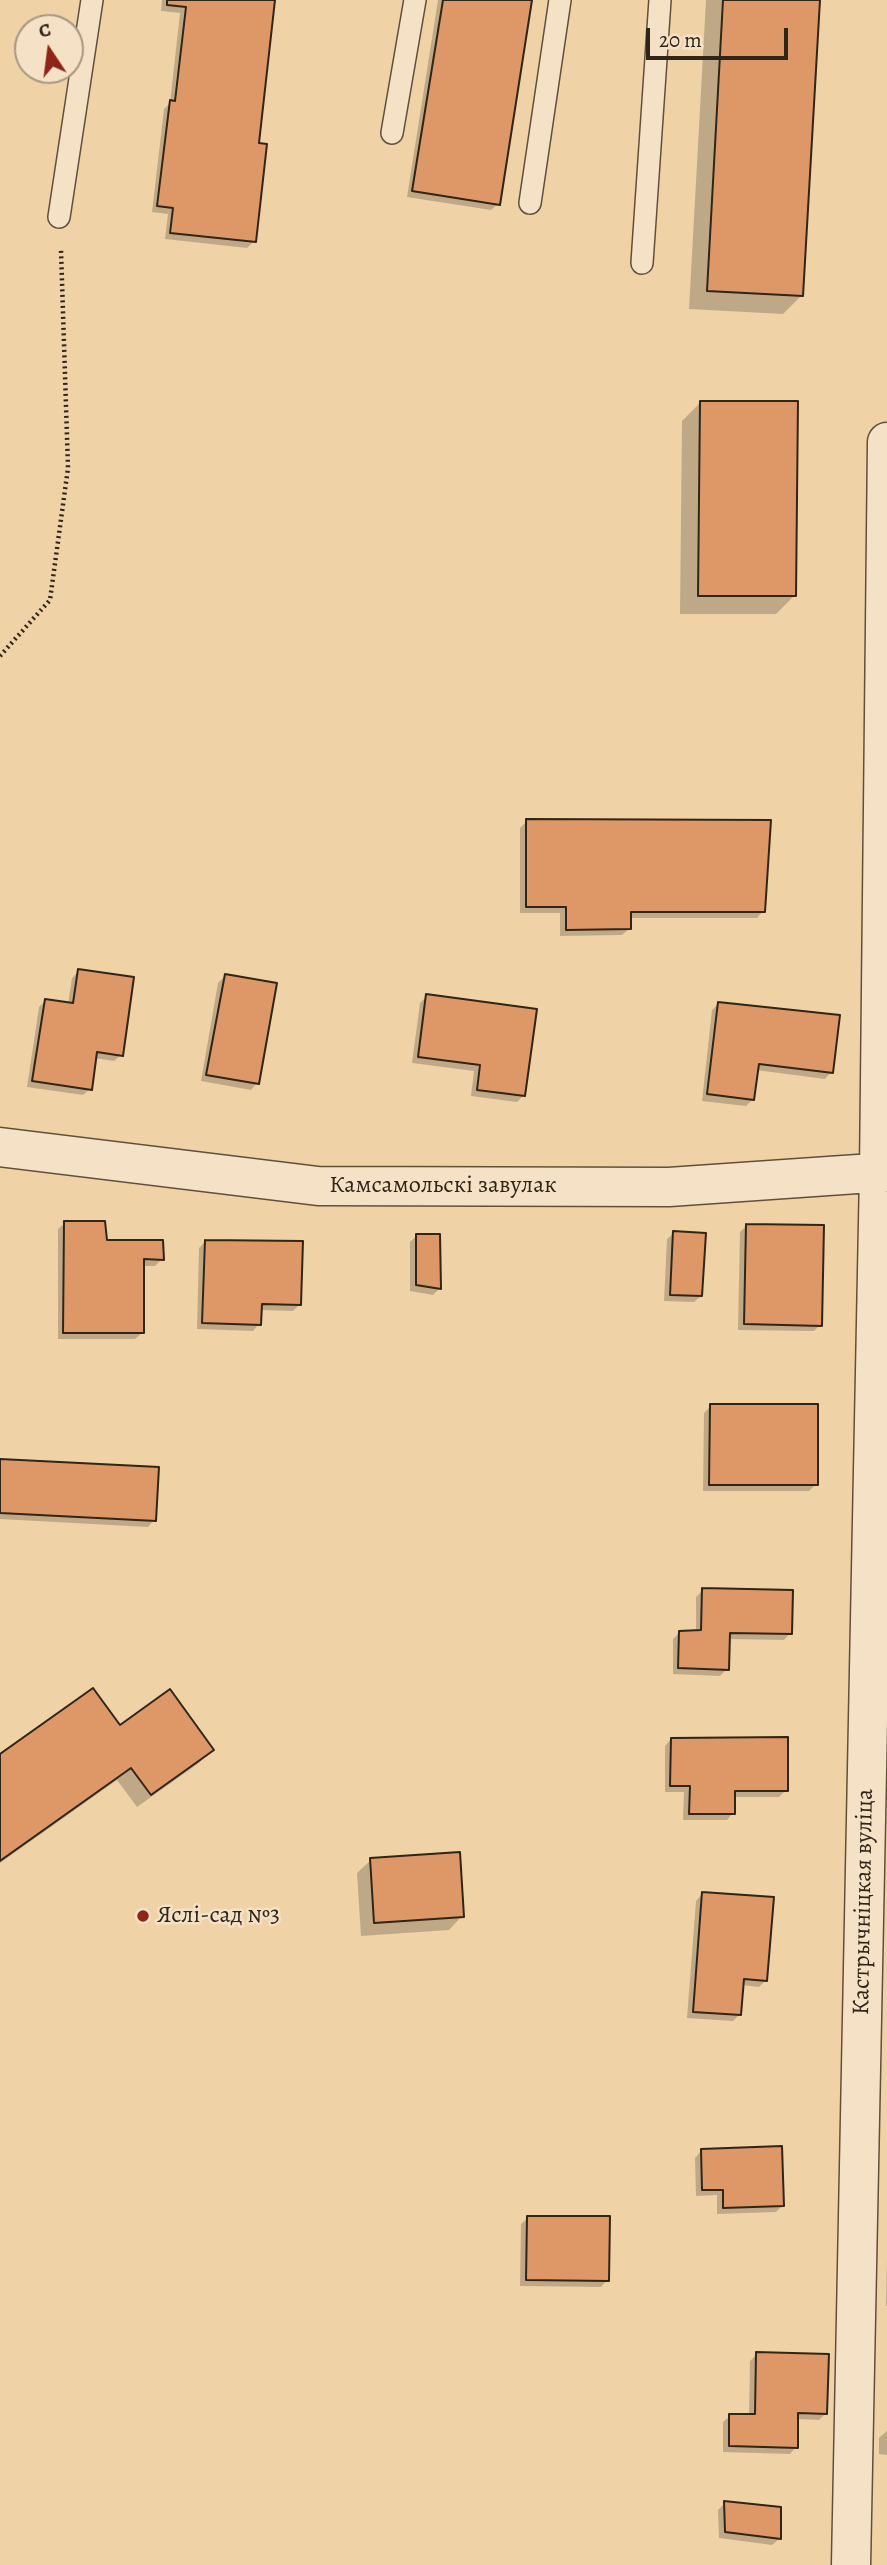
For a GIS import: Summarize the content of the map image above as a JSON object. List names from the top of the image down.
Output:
{
  "streets": {
    "street": ["Камсамольскі завулак", "Кастрычніцкая вуліца"]
  },
  "crossings": [
    ["Камсамольскі завулак", "Кастрычніцкая вуліца"]
  ],
  "places": ["Яслі-сад №3"],
  "scale_bar": "20 m",
  "north": "top"
}
